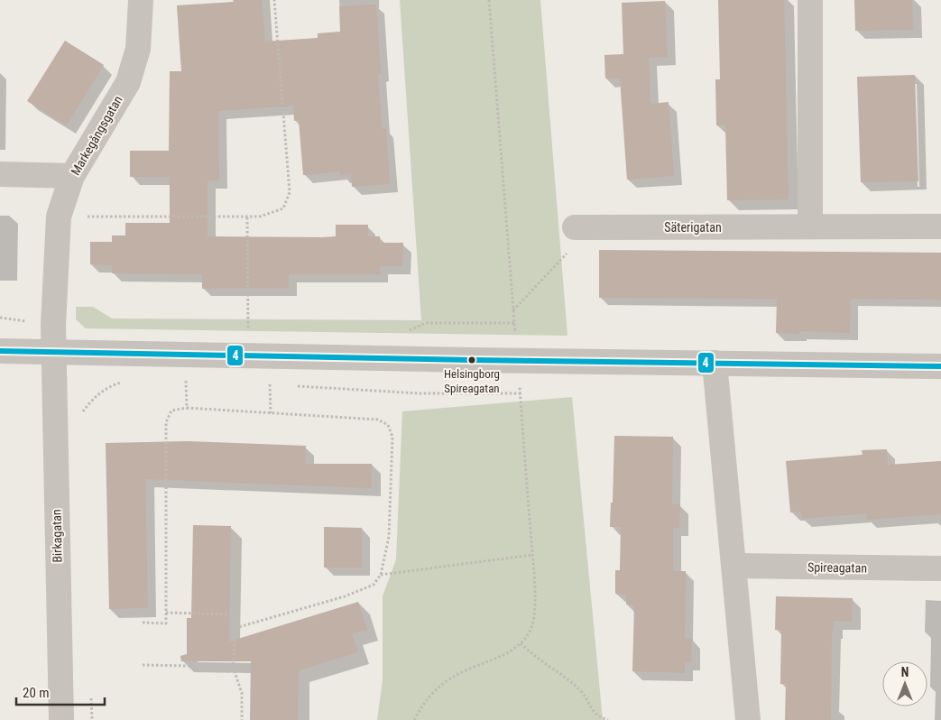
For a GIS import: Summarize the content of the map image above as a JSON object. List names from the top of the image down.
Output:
{
  "streets": {
    "street": [
      "Markegångsgatan",
      "Säterigatan",
      "Birkagatan",
      "Spireagatan"
    ]
  },
  "crossings": [
    ["Markegångsgatan", "Birkagatan"]
  ],
  "places": ["Helsingborg Spireagatan"],
  "lines": ["transit line 4"],
  "scale_bar": "20 m",
  "north": "top"
}
